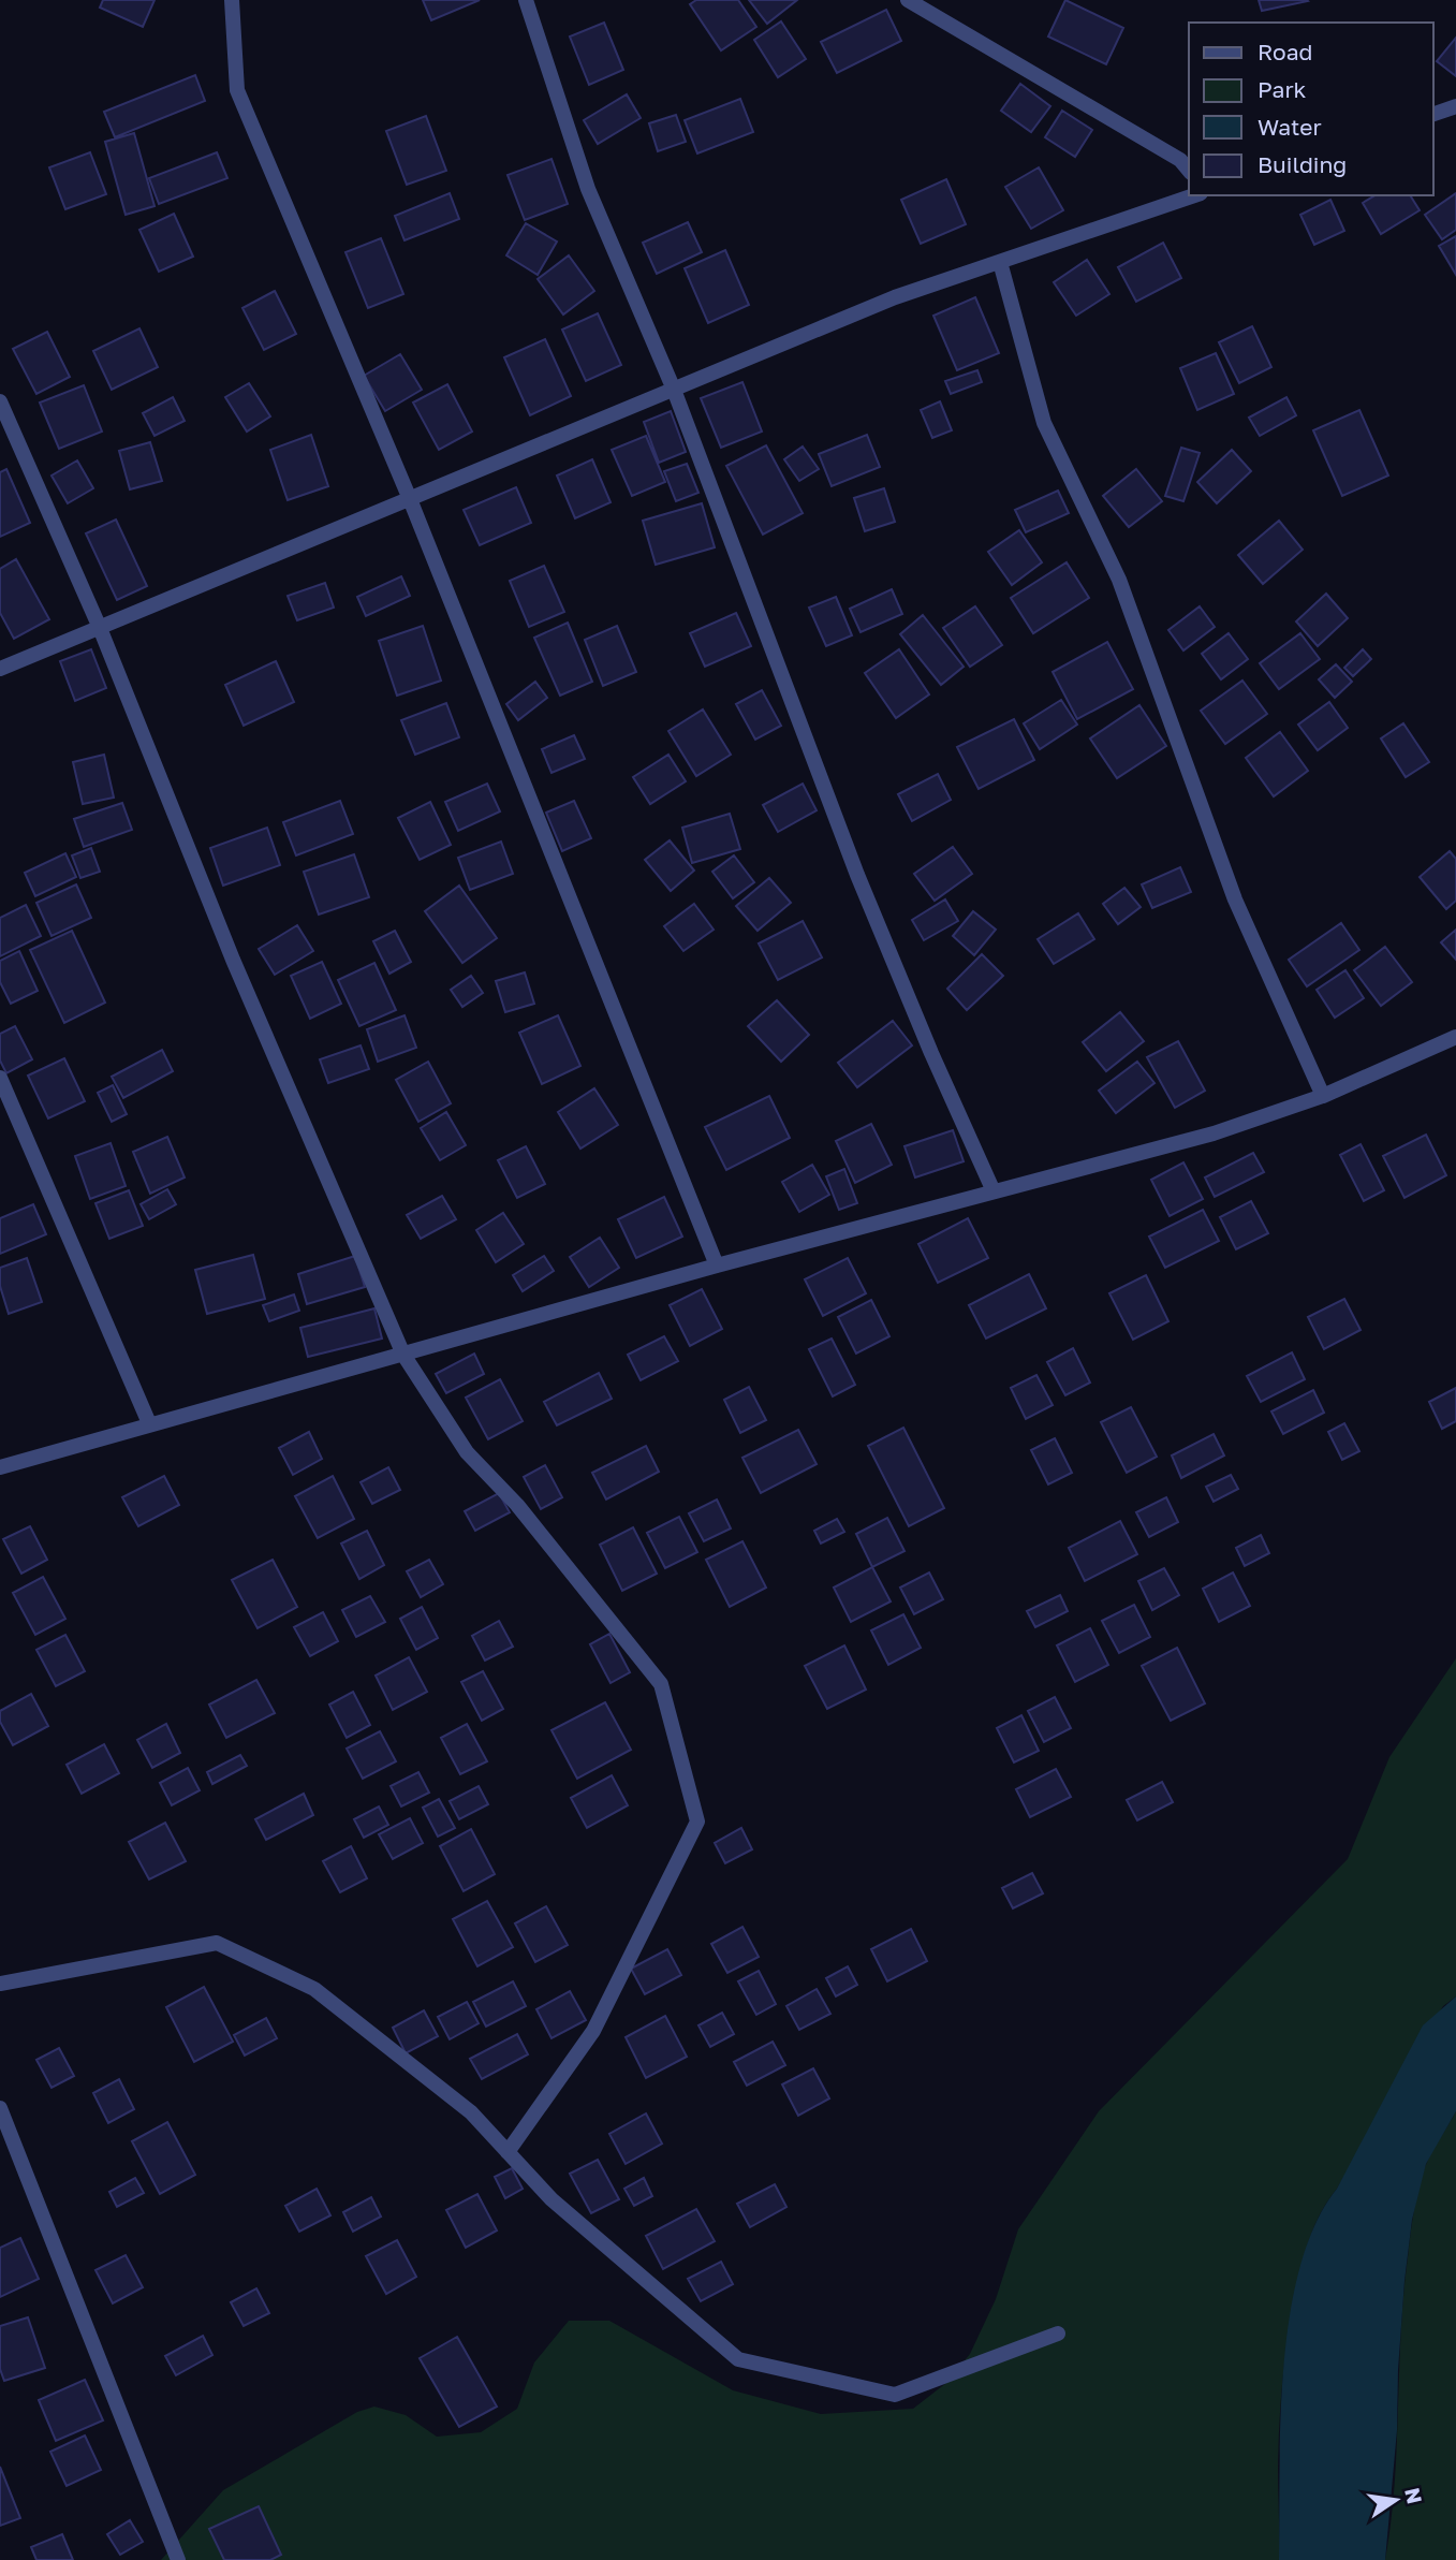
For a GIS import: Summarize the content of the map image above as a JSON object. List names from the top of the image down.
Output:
{
  "legend": [
    "Road",
    "Park",
    "Water",
    "Building"
  ],
  "north": "right"
}
